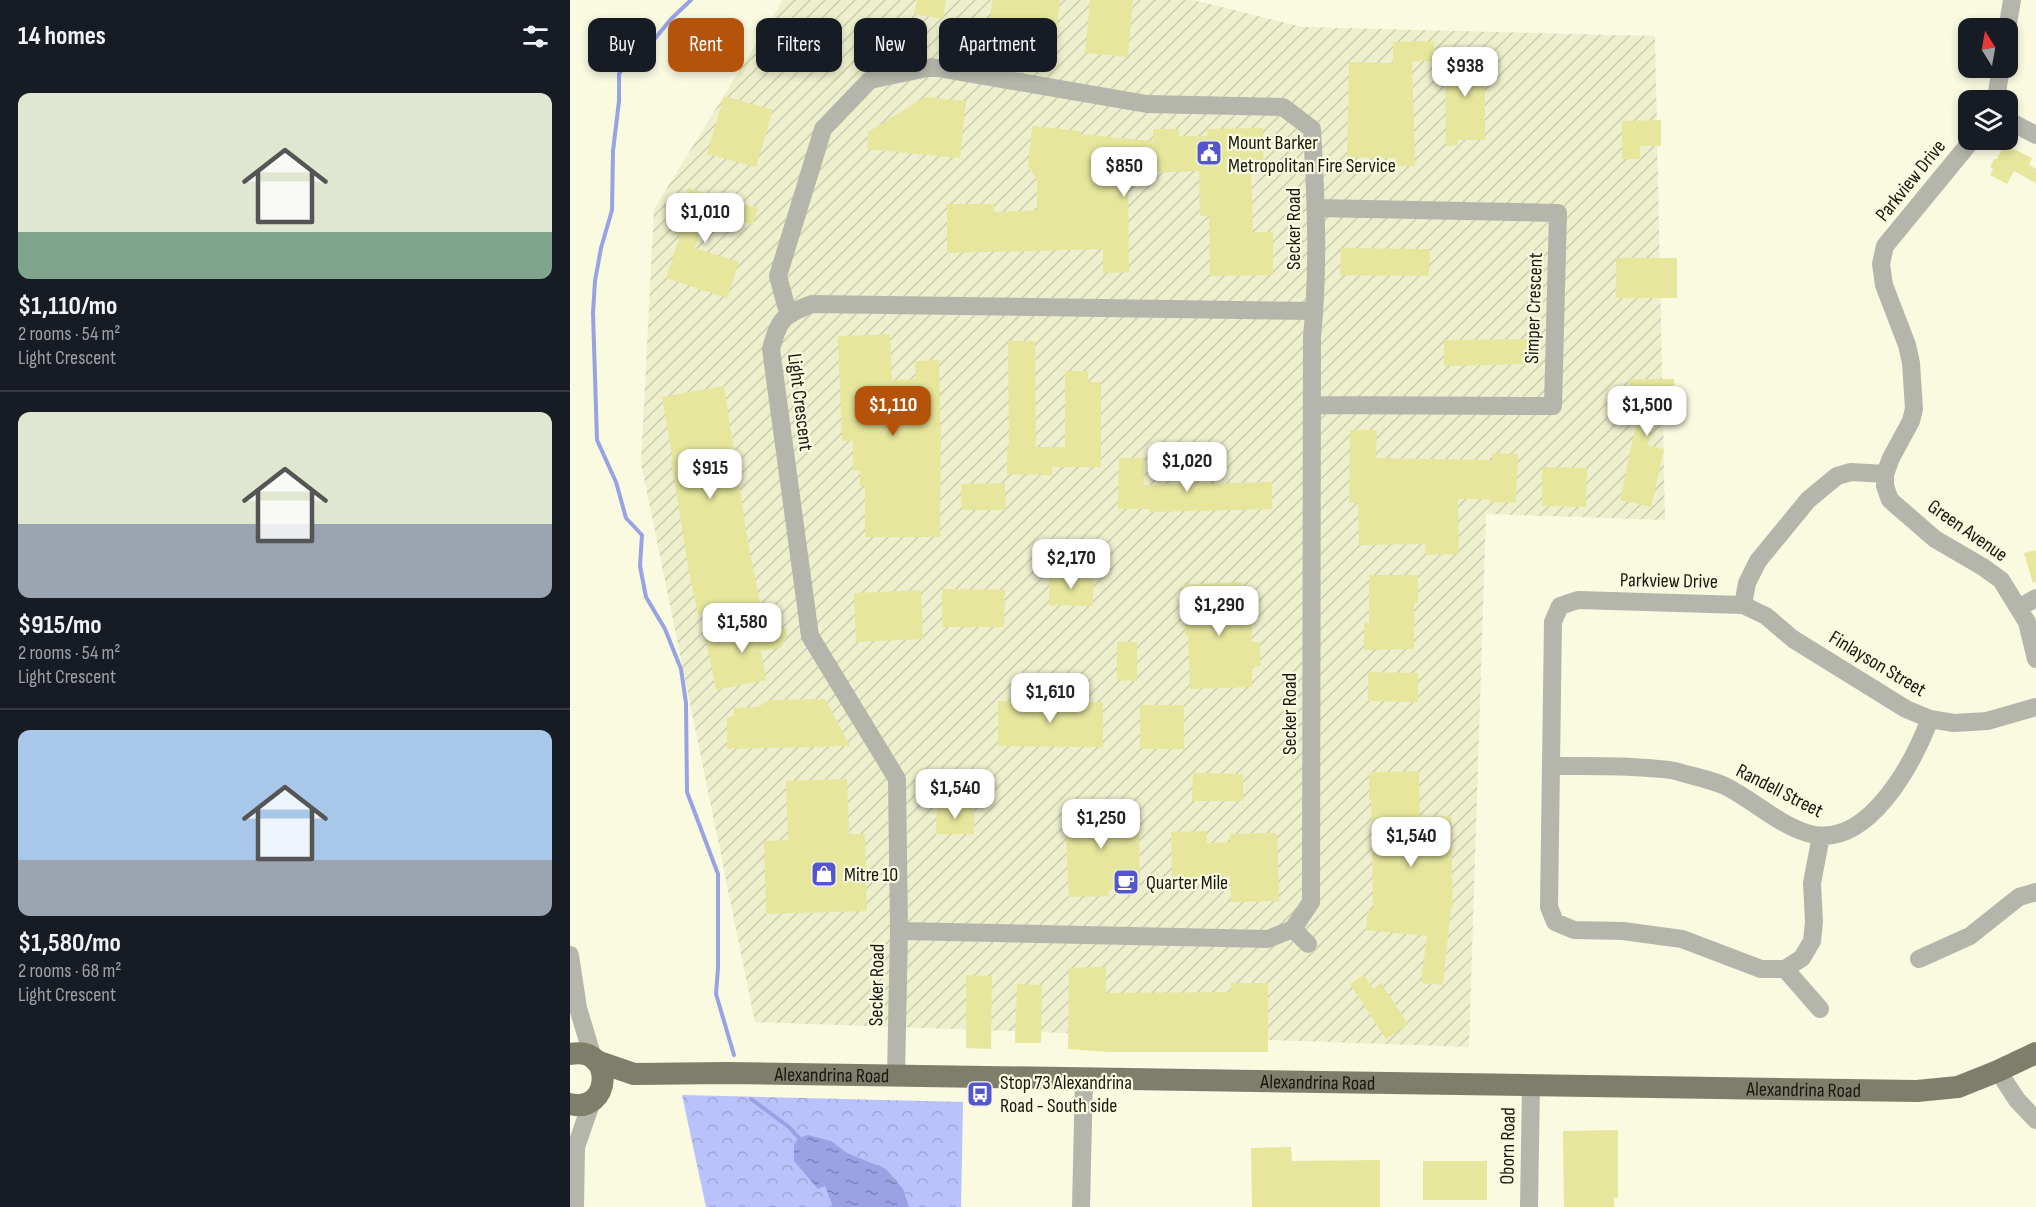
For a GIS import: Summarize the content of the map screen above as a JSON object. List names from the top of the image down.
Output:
{
  "streets": {
    "main road": ["Alexandrina Road"],
    "street": [
      "Parkview Drive",
      "Secker Road",
      "Simper Crescent",
      "Light Crescent",
      "Green Avenue",
      "Finlayson Street",
      "Randell Street",
      "Oborn Road"
    ]
  },
  "crossings": [
    ["Parkview Drive", "Green Avenue"],
    ["Parkview Drive", "Finlayson Street"],
    ["Parkview Drive", "Randell Street"],
    ["Secker Road", "Simper Crescent"],
    ["Secker Road", "Light Crescent"],
    ["Secker Road", "Alexandrina Road"],
    ["Finlayson Street", "Randell Street"],
    ["Alexandrina Road", "Oborn Road"]
  ],
  "places": {
    "public building": ["Mount Barker Metropolitan Fire Service"],
    "shop": ["Mitre 10"],
    "cafe": ["Quarter Mile"],
    "bus stop": ["Stop 73 Alexandrina Road - South side"]
  },
  "north": "top",
  "page": {
    "heading": "14 homes",
    "chip": [
      "Buy",
      "Rent",
      "Filters",
      "New",
      "Apartment"
    ],
    "price": [
      "$938",
      "$850",
      "$1,010",
      "$1,110",
      "$1,500",
      "$1,020",
      "$915",
      "$2,170",
      "$1,290",
      "$1,580",
      "$1,610",
      "$1,540",
      "$1,250",
      "$1,540"
    ],
    "list": [
      {
        "name": "$1,110/mo",
        "note": "2 rooms · 54 m² · Light Crescent"
      },
      {
        "name": "$915/mo",
        "note": "2 rooms · 54 m² · Light Crescent"
      },
      {
        "name": "$1,580/mo",
        "note": "2 rooms · 68 m² · Light Crescent"
      }
    ]
  }
}
